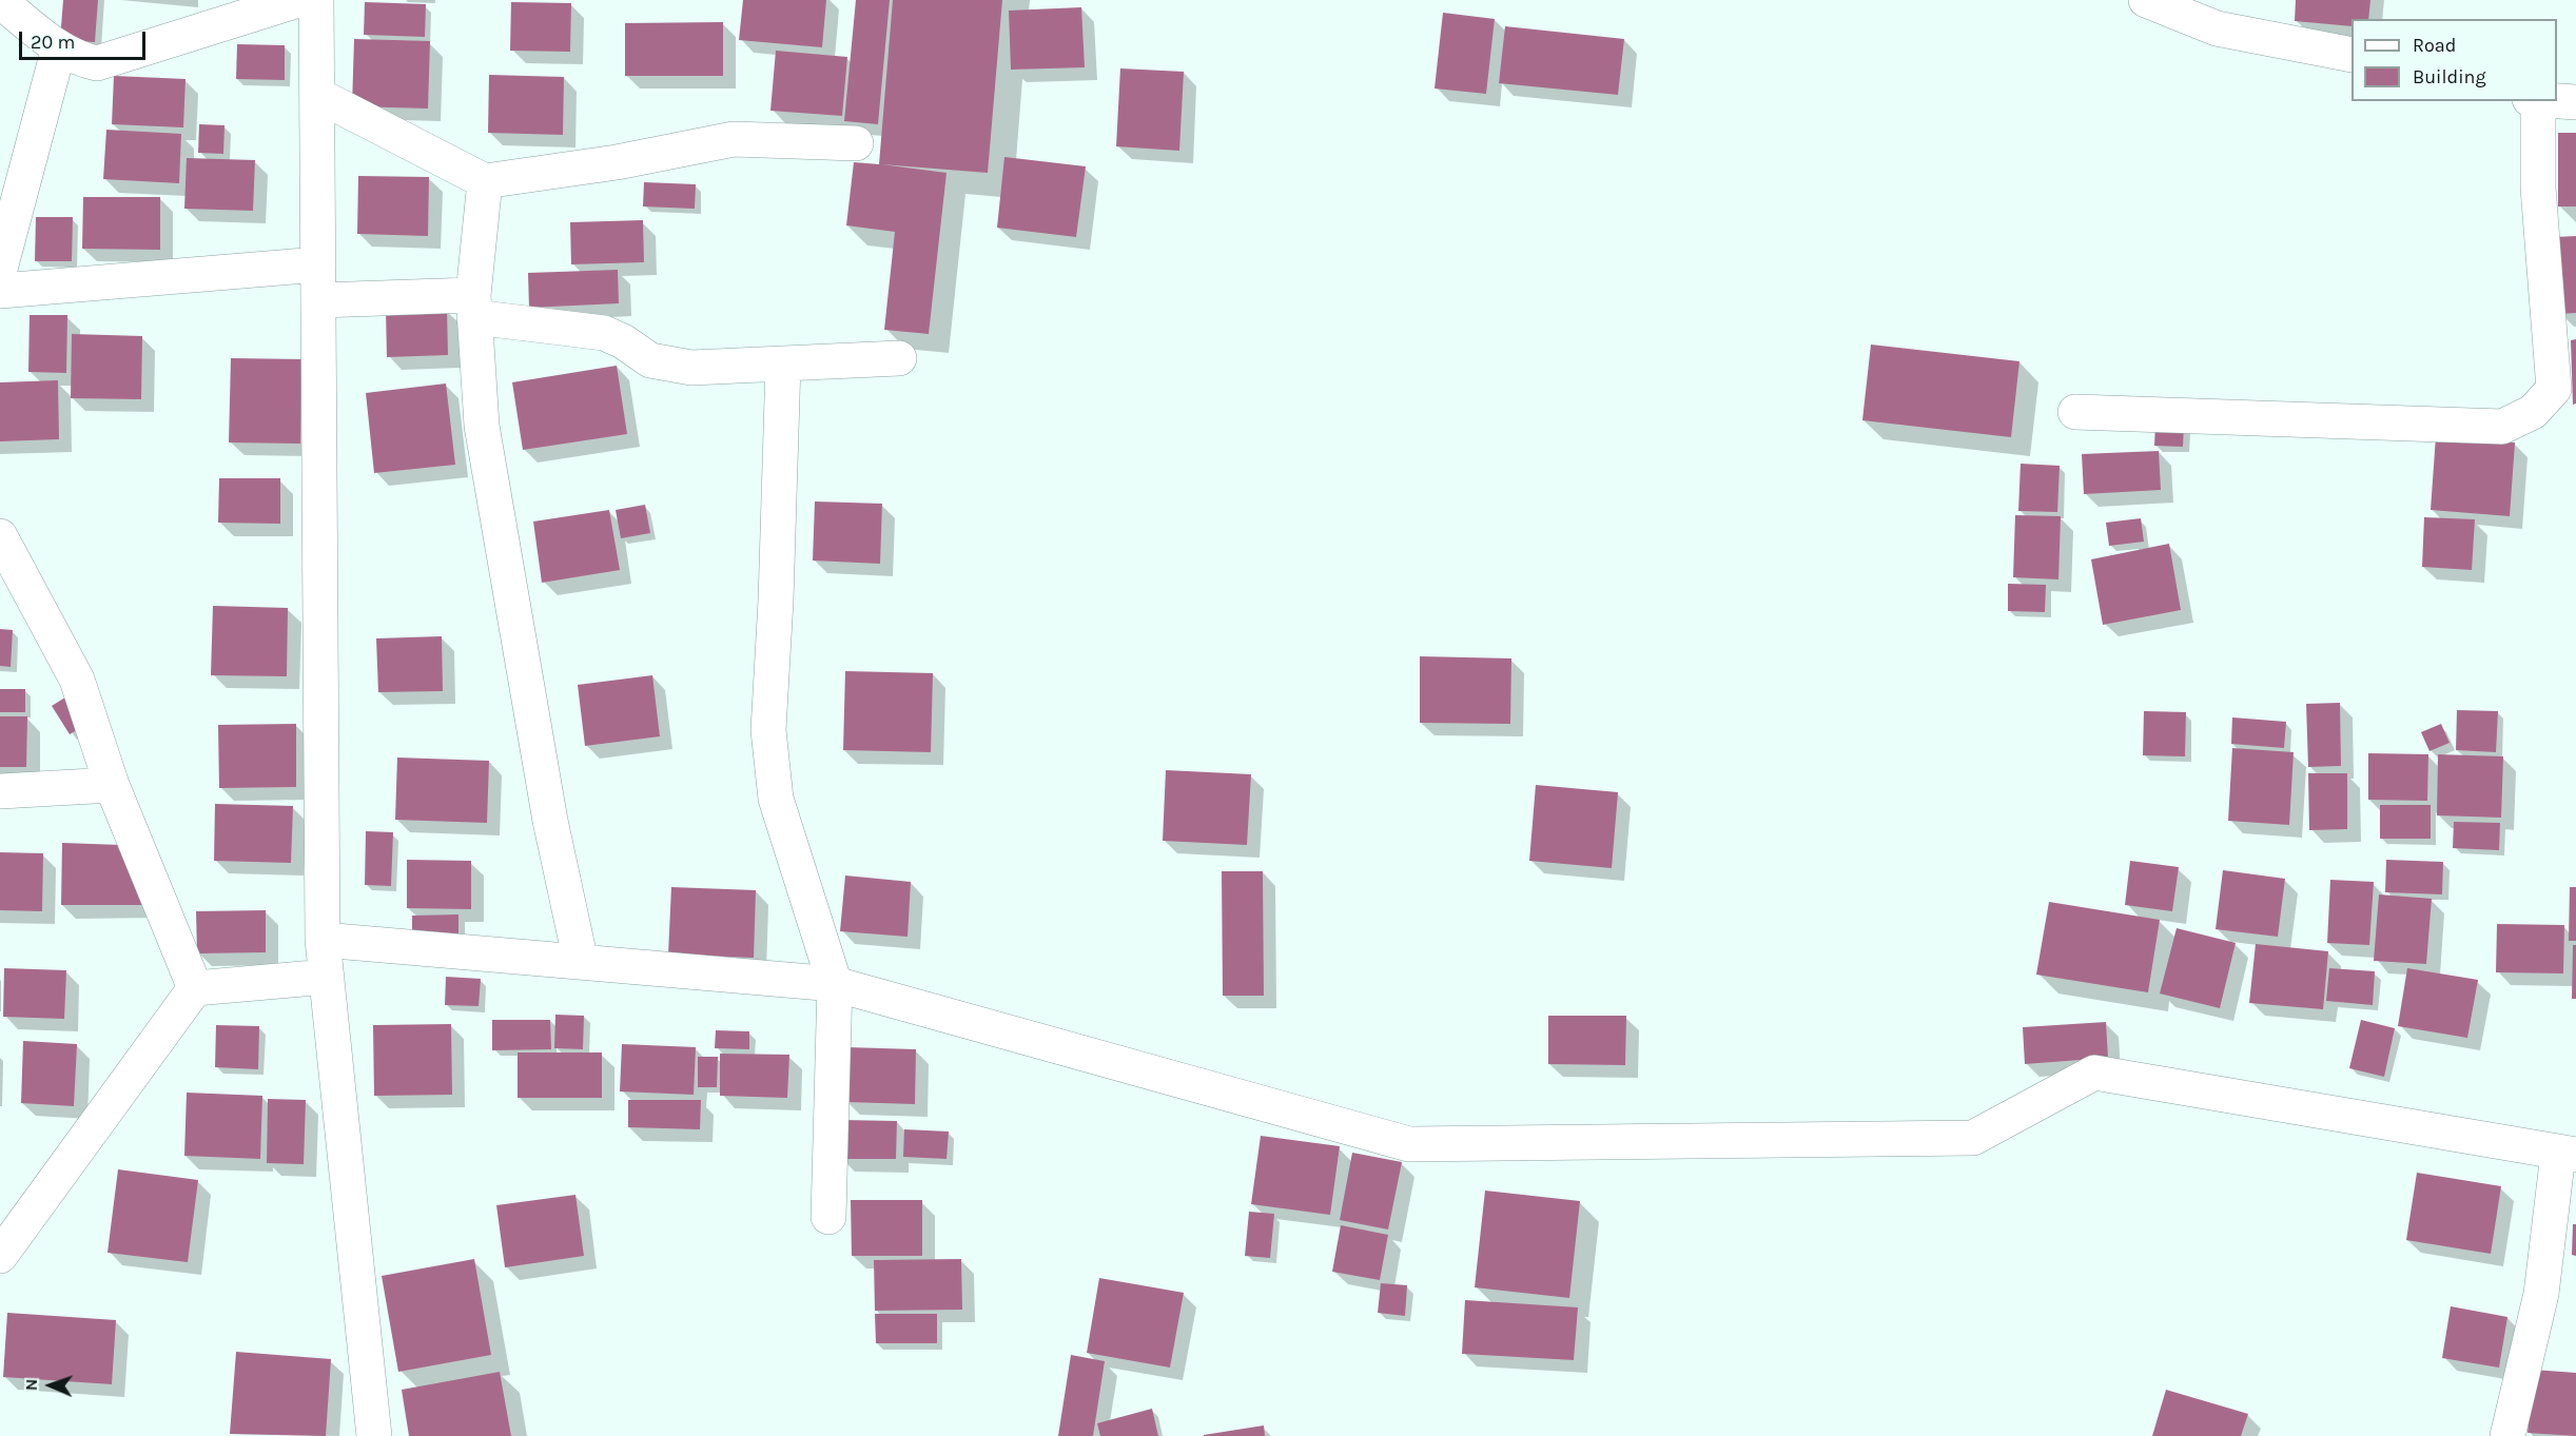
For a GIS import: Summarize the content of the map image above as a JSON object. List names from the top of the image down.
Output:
{
  "legend": ["Road", "Building"],
  "scale_bar": "20 m",
  "north": "left"
}
